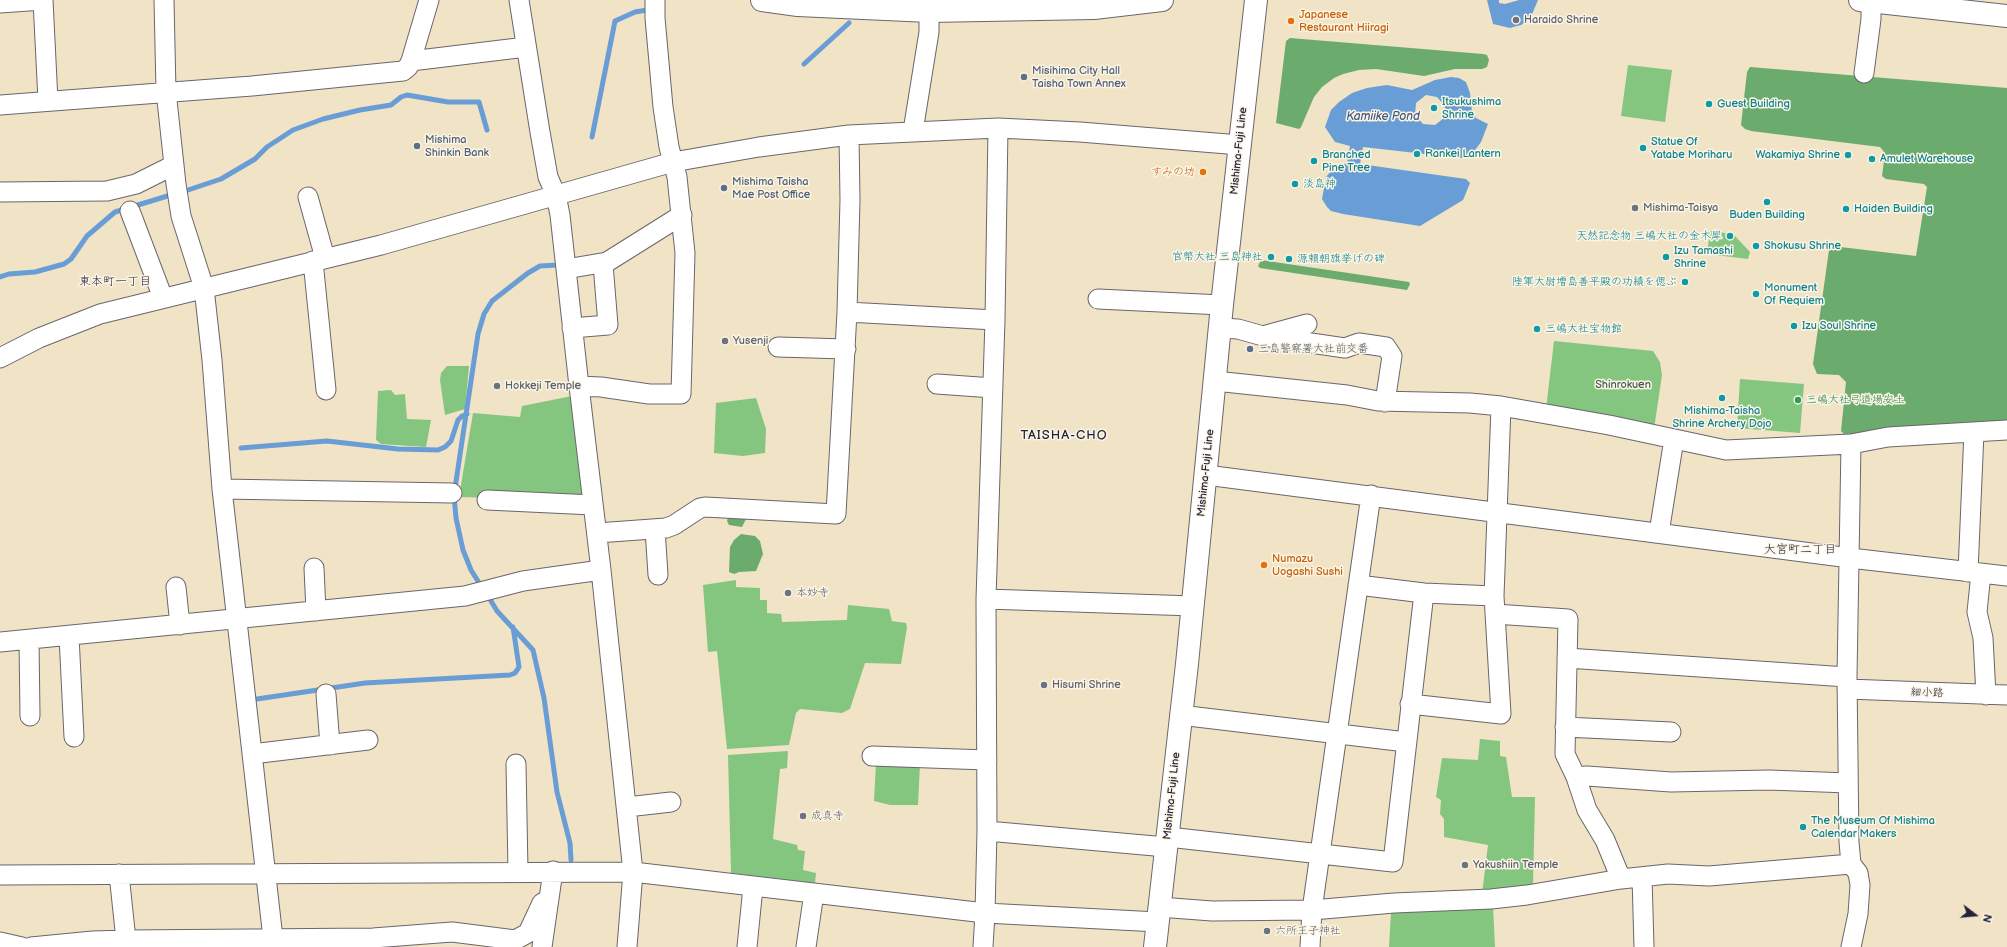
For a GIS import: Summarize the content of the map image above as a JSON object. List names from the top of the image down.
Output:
{
  "streets": {
    "main road": ["Mishima-Fuji Line"],
    "street": ["細小路"]
  },
  "districts": ["東本町一丁目", "TAISHA-CHO", "大宮町二丁目"],
  "water": ["Kamiike Pond"],
  "parks": ["Shinrokuen"],
  "places": [
    "Haraido Shrine",
    "Japanese Restaurant Hiiragi",
    "Misihima City Hall Taisha Town Annex",
    "Guest Building",
    "Itsukushima Shrine",
    "Mishima Shinkin Bank",
    "Statue Of Yatabe Moriharu",
    "Rankei Lantern",
    "Wakamiya Shrine",
    "Amulet Warehouse",
    "Branched Pine Tree",
    "すみの坊",
    "淡島神",
    "Mishima Taisha Mae Post Office",
    "Buden Building",
    "Mishima-Taisya",
    "Haiden Building",
    "天然記念物 三嶋大社の金木犀",
    "Shokusu Shrine",
    "官幣大社 三島神社",
    "Izu Tamashi Shrine",
    "源賴朝旗挙げの碑",
    "陸軍大尉増島善平殿の功績を偲ぶ",
    "Monument Of Requiem",
    "Izu Soul Shrine",
    "三嶋大社宝物館",
    "Yusenji",
    "三島警察署大社前交番",
    "Hokkeji Temple",
    "Mishima-Taisha Shrine Archery Dojo",
    "三嶋大社弓道場安土",
    "Numazu Uogashi Sushi",
    "本妙寺",
    "Hisumi Shrine",
    "成真寺",
    "The Museum Of Mishima Calendar Makers",
    "Yakushiin Temple",
    "六所王子神社"
  ],
  "north": "right"
}
